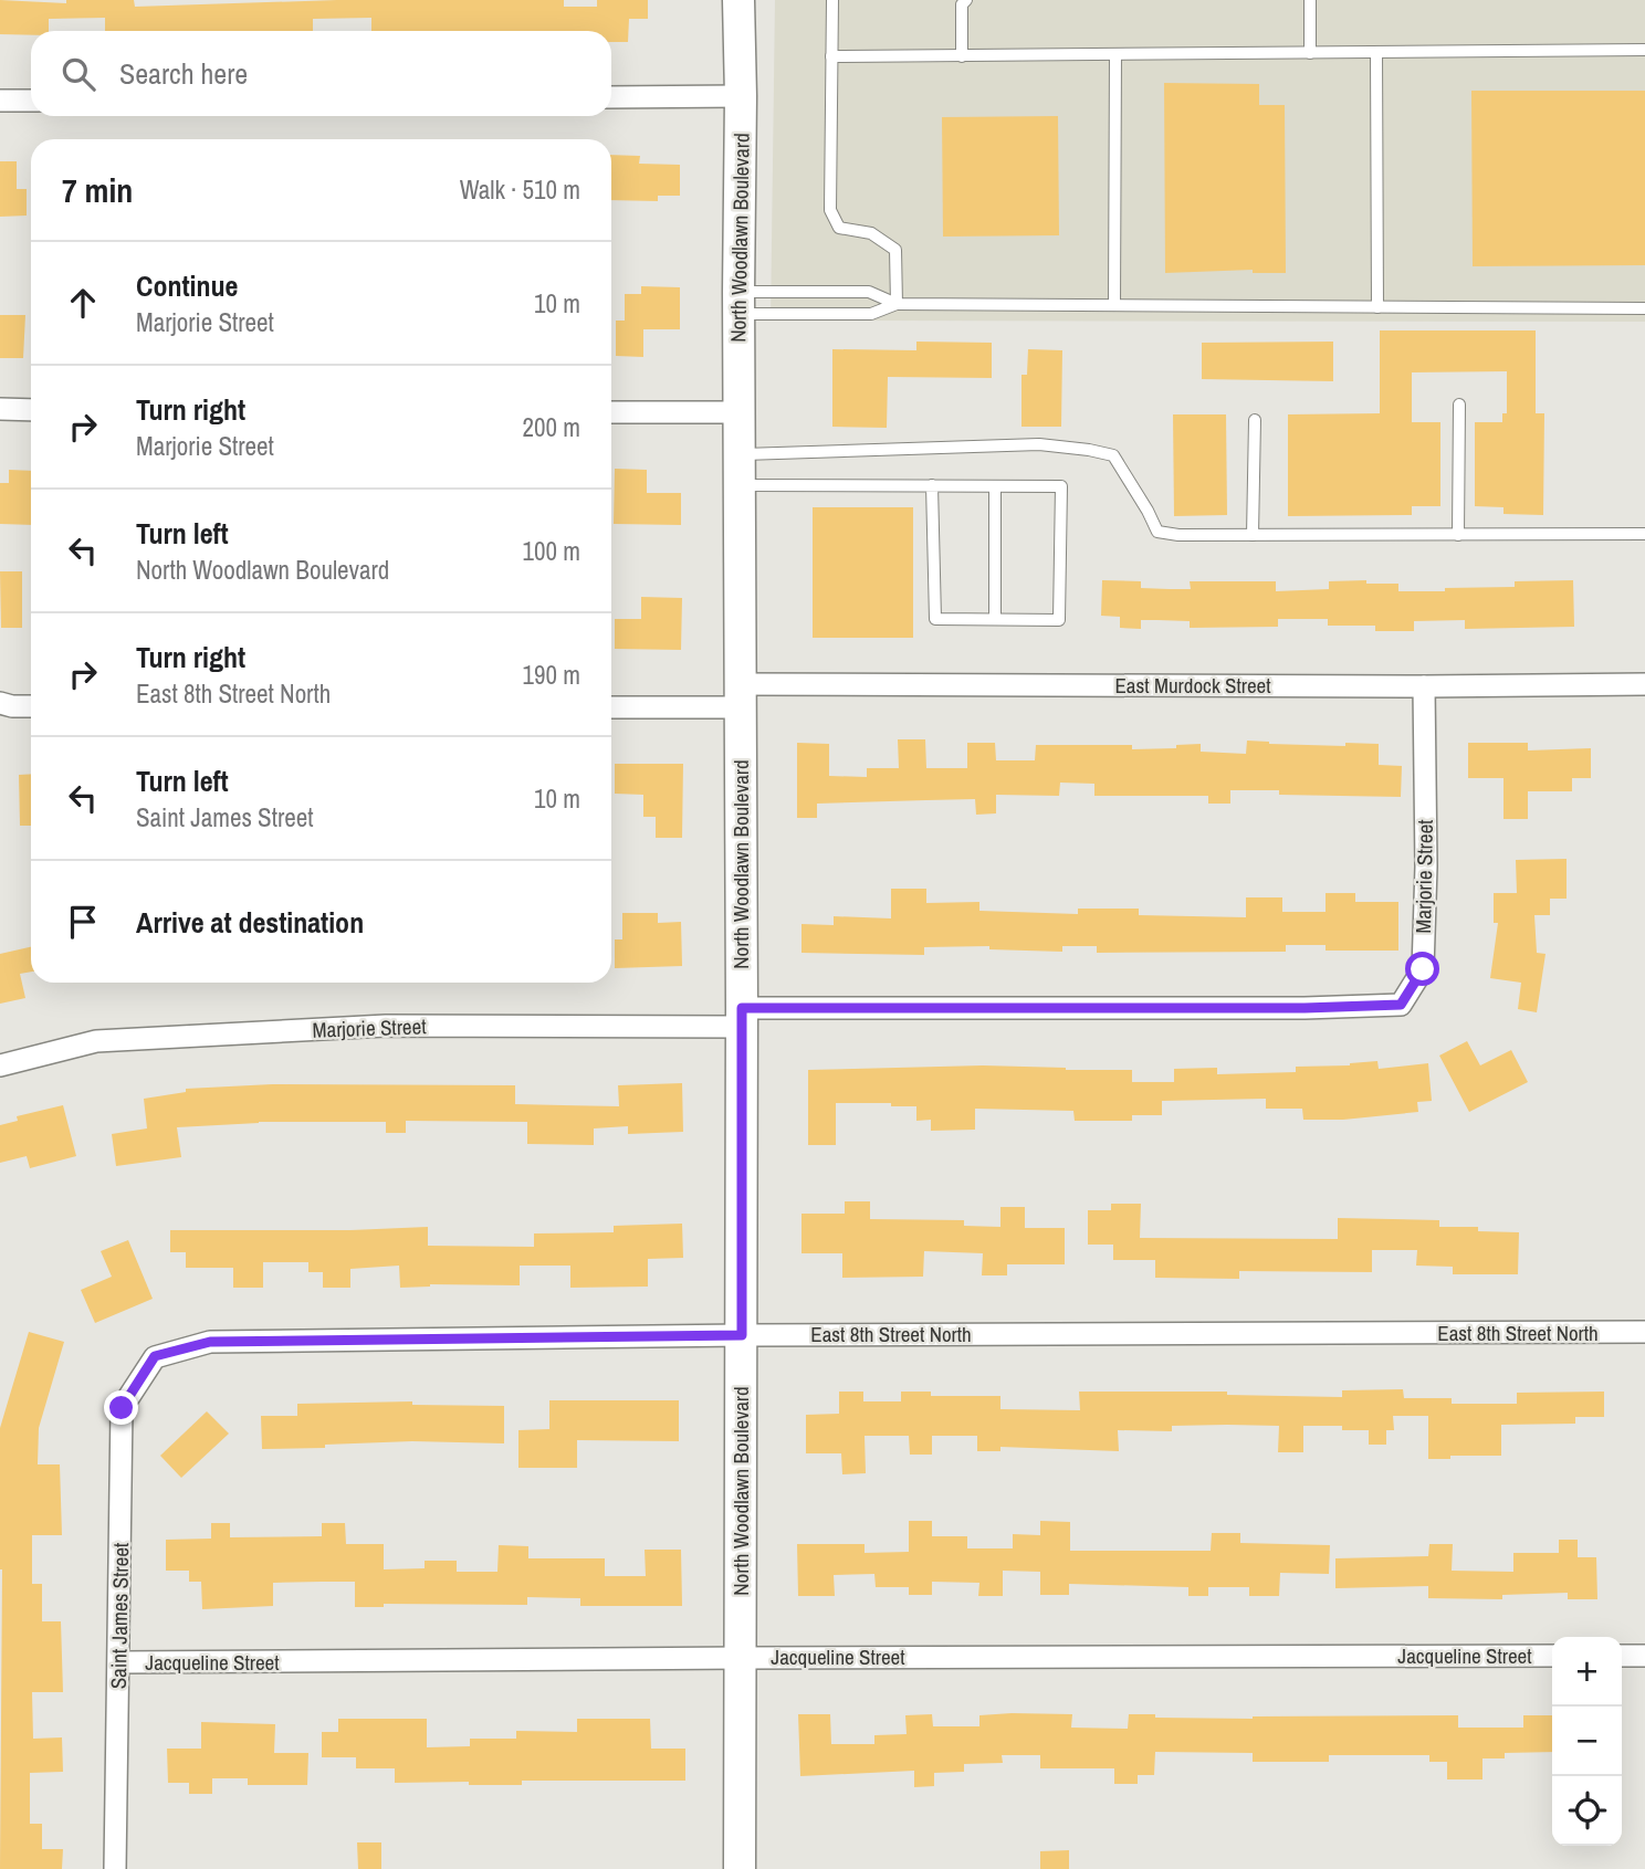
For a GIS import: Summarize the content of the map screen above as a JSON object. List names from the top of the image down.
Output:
{
  "streets": {
    "main road": ["North Woodlawn Boulevard"],
    "street": [
      "East Murdock Street",
      "Marjorie Street",
      "East 8th Street North",
      "Saint James Street",
      "Jacqueline Street"
    ]
  },
  "crossings": [
    ["North Woodlawn Boulevard", "East Murdock Street"],
    ["North Woodlawn Boulevard", "Marjorie Street"],
    ["North Woodlawn Boulevard", "East 8th Street North"],
    ["North Woodlawn Boulevard", "Jacqueline Street"],
    ["East Murdock Street", "Marjorie Street"],
    ["East 8th Street North", "Saint James Street"],
    ["Saint James Street", "Jacqueline Street"]
  ],
  "page": {
    "search": "Search here",
    "heading": ["7 min", "Walk · 510 m"],
    "list": [
      ["Continue", "Marjorie Street", "10 m"],
      ["Turn right", "Marjorie Street", "200 m"],
      ["Turn left", "North Woodlawn Boulevard", "100 m"],
      ["Turn right", "East 8th Street North", "190 m"],
      ["Turn left", "Saint James Street", "10 m"],
      "Arrive at destination"
    ],
    "map_buttons": ["+", "−"]
  }
}
